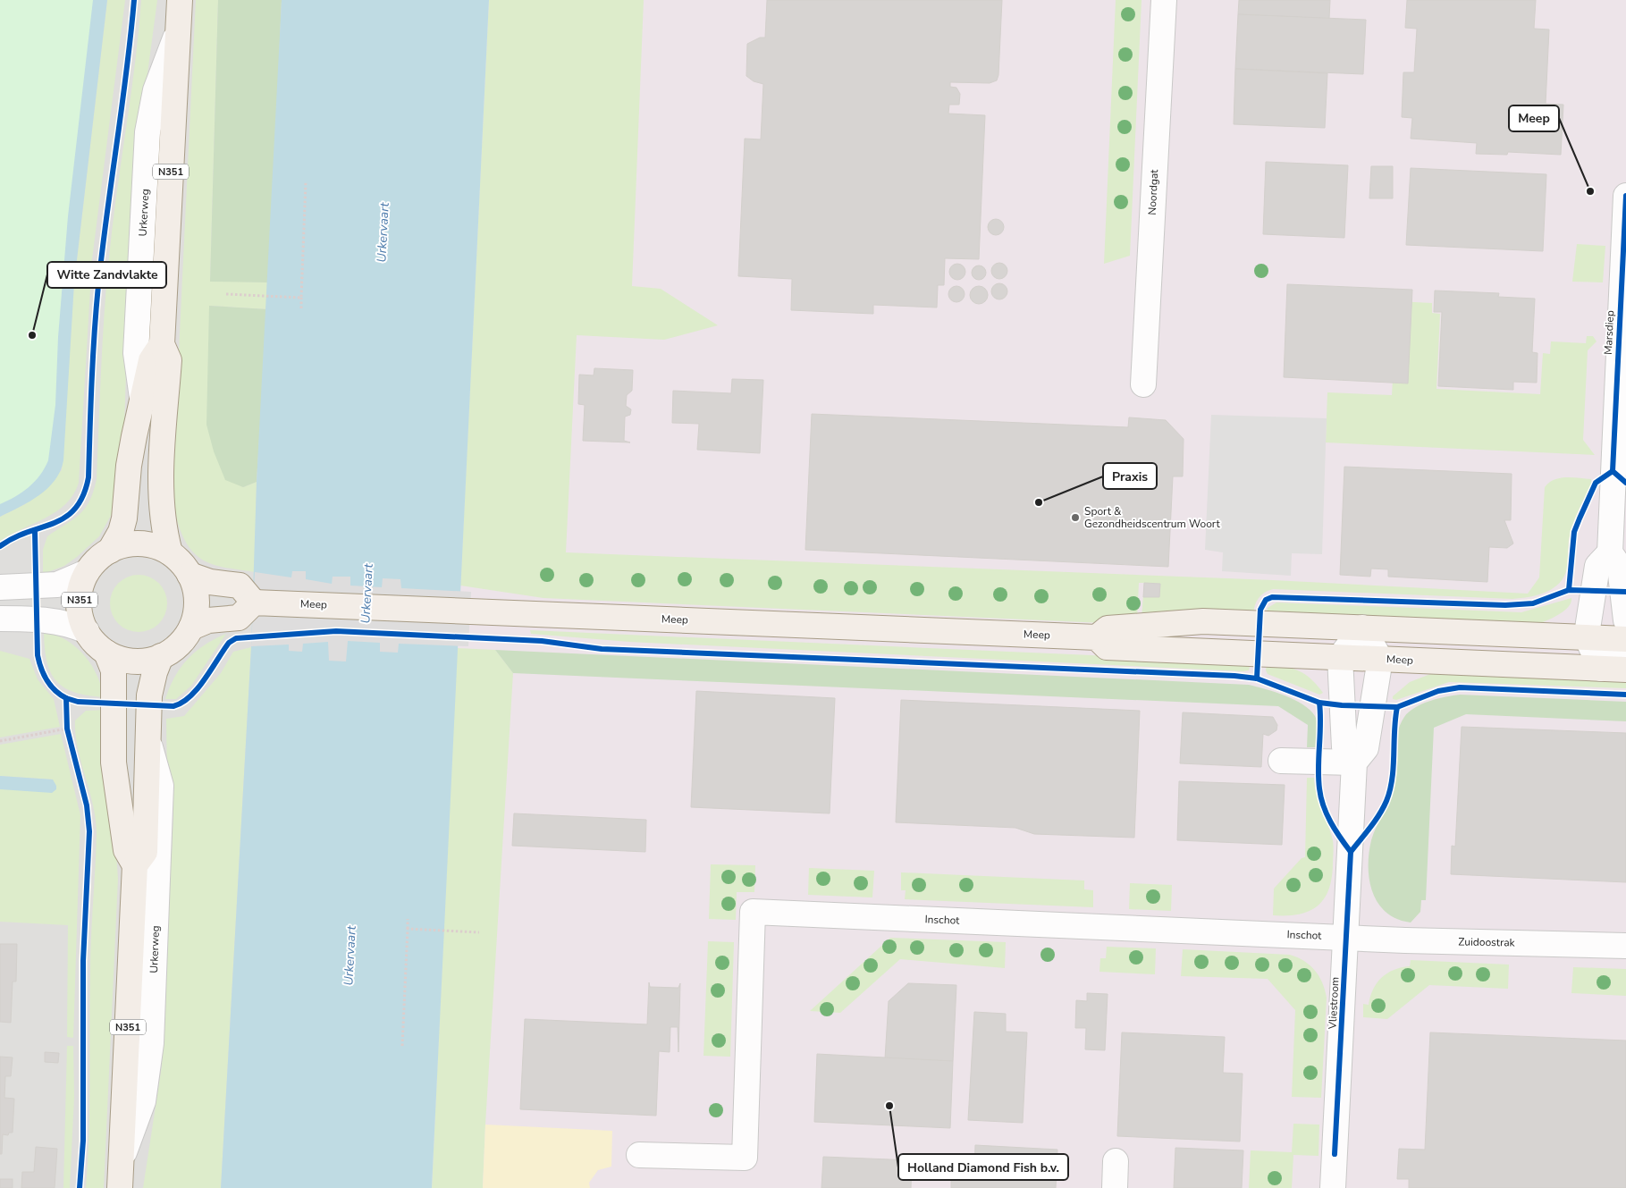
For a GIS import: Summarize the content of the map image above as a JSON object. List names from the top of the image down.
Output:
{
  "streets": {
    "main road": ["N351", "Urkerweg", "Meep"],
    "street": [
      "Noordgat",
      "Marsdiep",
      "Inschot",
      "Zuidoostrak",
      "Vliestroom"
    ]
  },
  "crossings": [
    ["N351", "Urkerweg"],
    ["Meep", "Vliestroom"],
    ["Inschot", "Zuidoostrak"],
    ["Inschot", "Vliestroom"],
    ["Zuidoostrak", "Vliestroom"]
  ],
  "water": ["Urkervaart"],
  "places": [
    "Meep",
    "Witte Zandvlakte",
    "Praxis",
    "Sport & Gezondheidscentrum Woort",
    "Holland Diamond Fish b.v."
  ]
}
